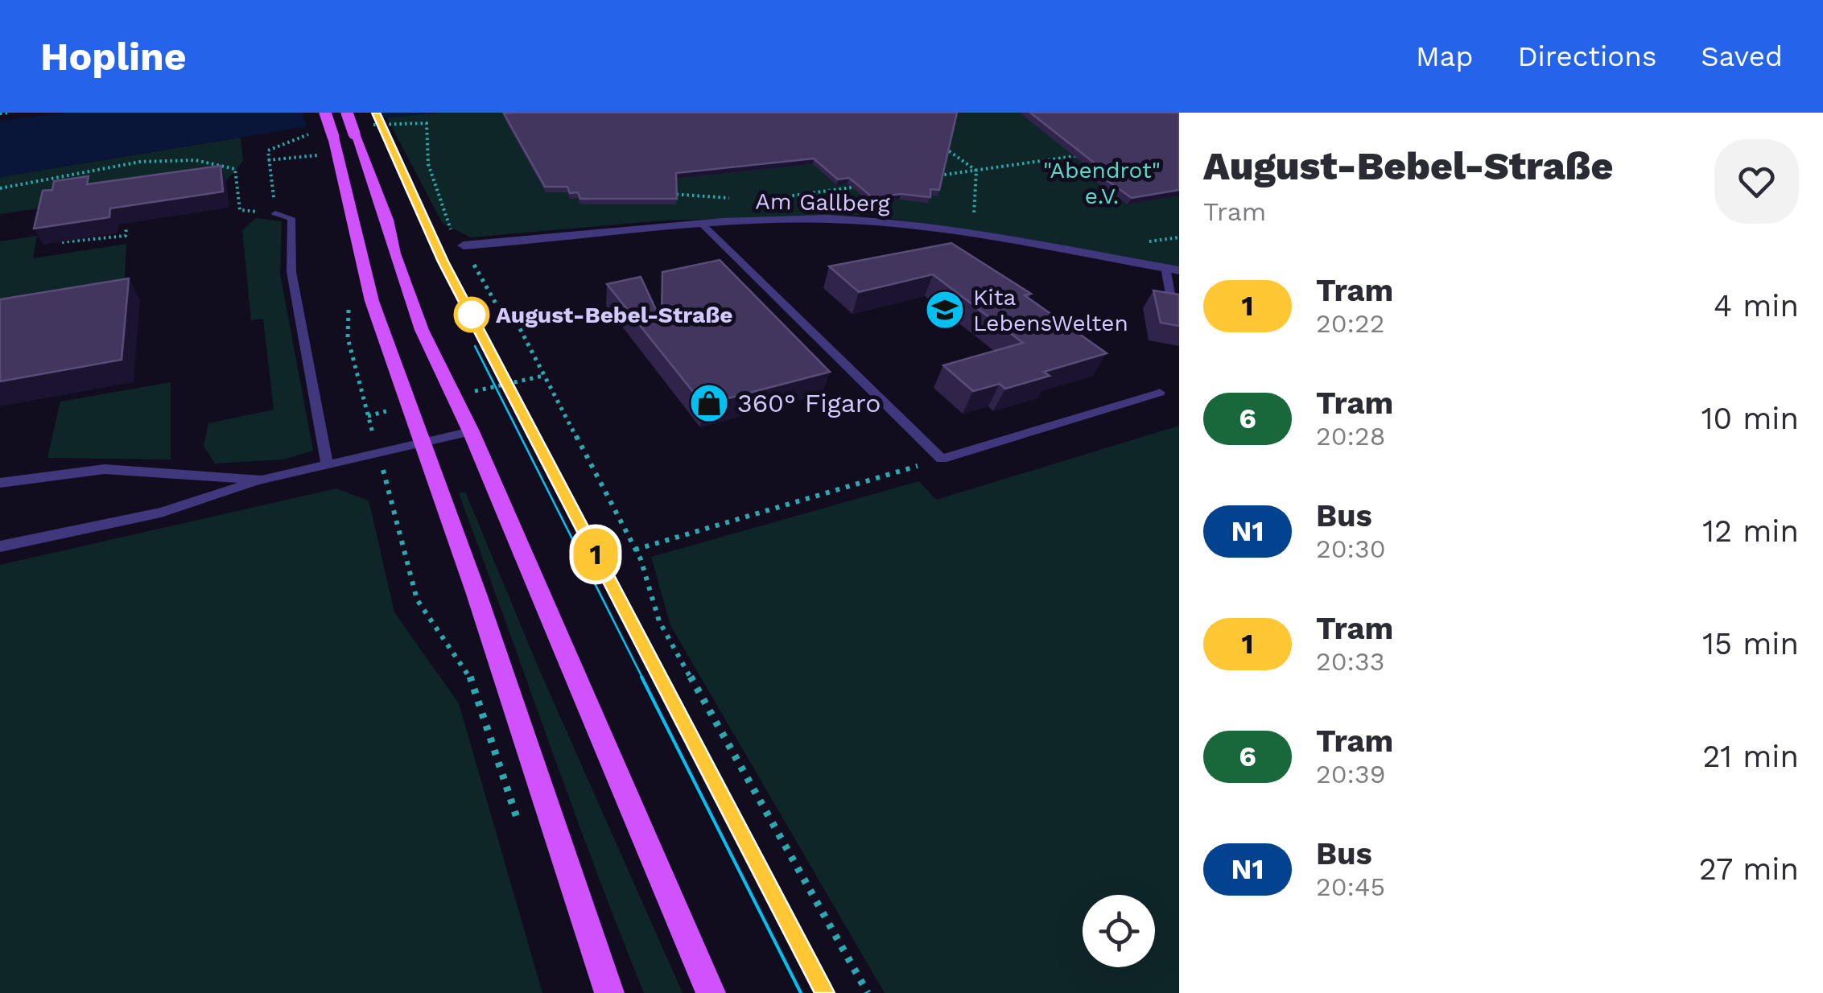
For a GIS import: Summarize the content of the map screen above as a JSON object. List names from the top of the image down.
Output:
{
  "streets": {
    "street": ["Am Gallberg"]
  },
  "parks": ["\"Abendrot\" e.V."],
  "places": {
    "school or university": ["Kita LebensWelten"],
    "other": ["August-Bebel-Straße"],
    "shop": ["360° Figaro"]
  },
  "lines": ["tram line 1"],
  "page": {
    "header": "Hopline",
    "nav": ["Map", "Directions", "Saved"],
    "on_map": "1",
    "heading": ["August-Bebel-Straße", "Tram"],
    "list": [
      {
        "mark": "1",
        "name": "Tram",
        "note": "20:22",
        "value": "4 min"
      },
      {
        "mark": "6",
        "name": "Tram",
        "note": "20:28",
        "value": "10 min"
      },
      {
        "mark": "N1",
        "name": "Bus",
        "note": "20:30",
        "value": "12 min"
      },
      {
        "mark": "1",
        "name": "Tram",
        "note": "20:33",
        "value": "15 min"
      },
      {
        "mark": "6",
        "name": "Tram",
        "note": "20:39",
        "value": "21 min"
      },
      {
        "mark": "N1",
        "name": "Bus",
        "note": "20:45",
        "value": "27 min"
      }
    ]
  }
}
